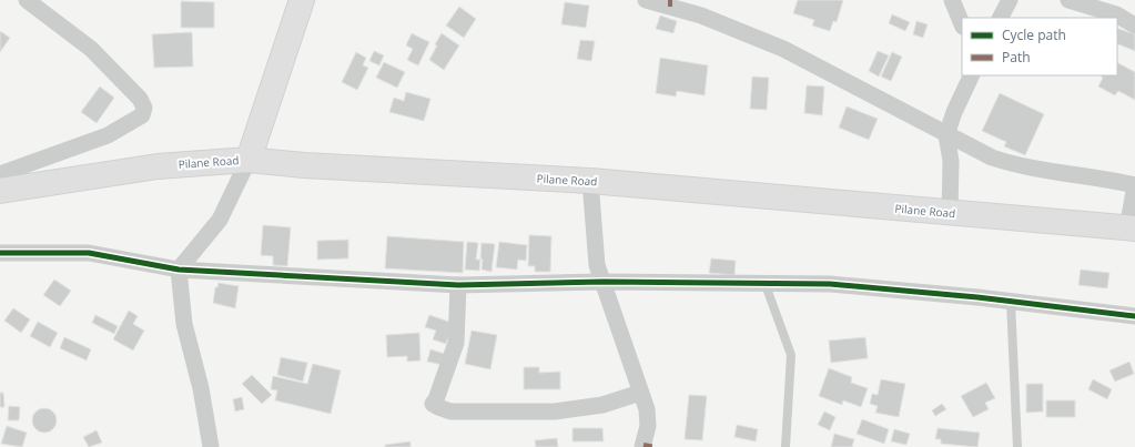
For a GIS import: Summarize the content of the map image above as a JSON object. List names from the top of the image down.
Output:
{
  "streets": {
    "main road": ["Pilane Road"]
  },
  "legend": ["Cycle path", "Path"]
}
